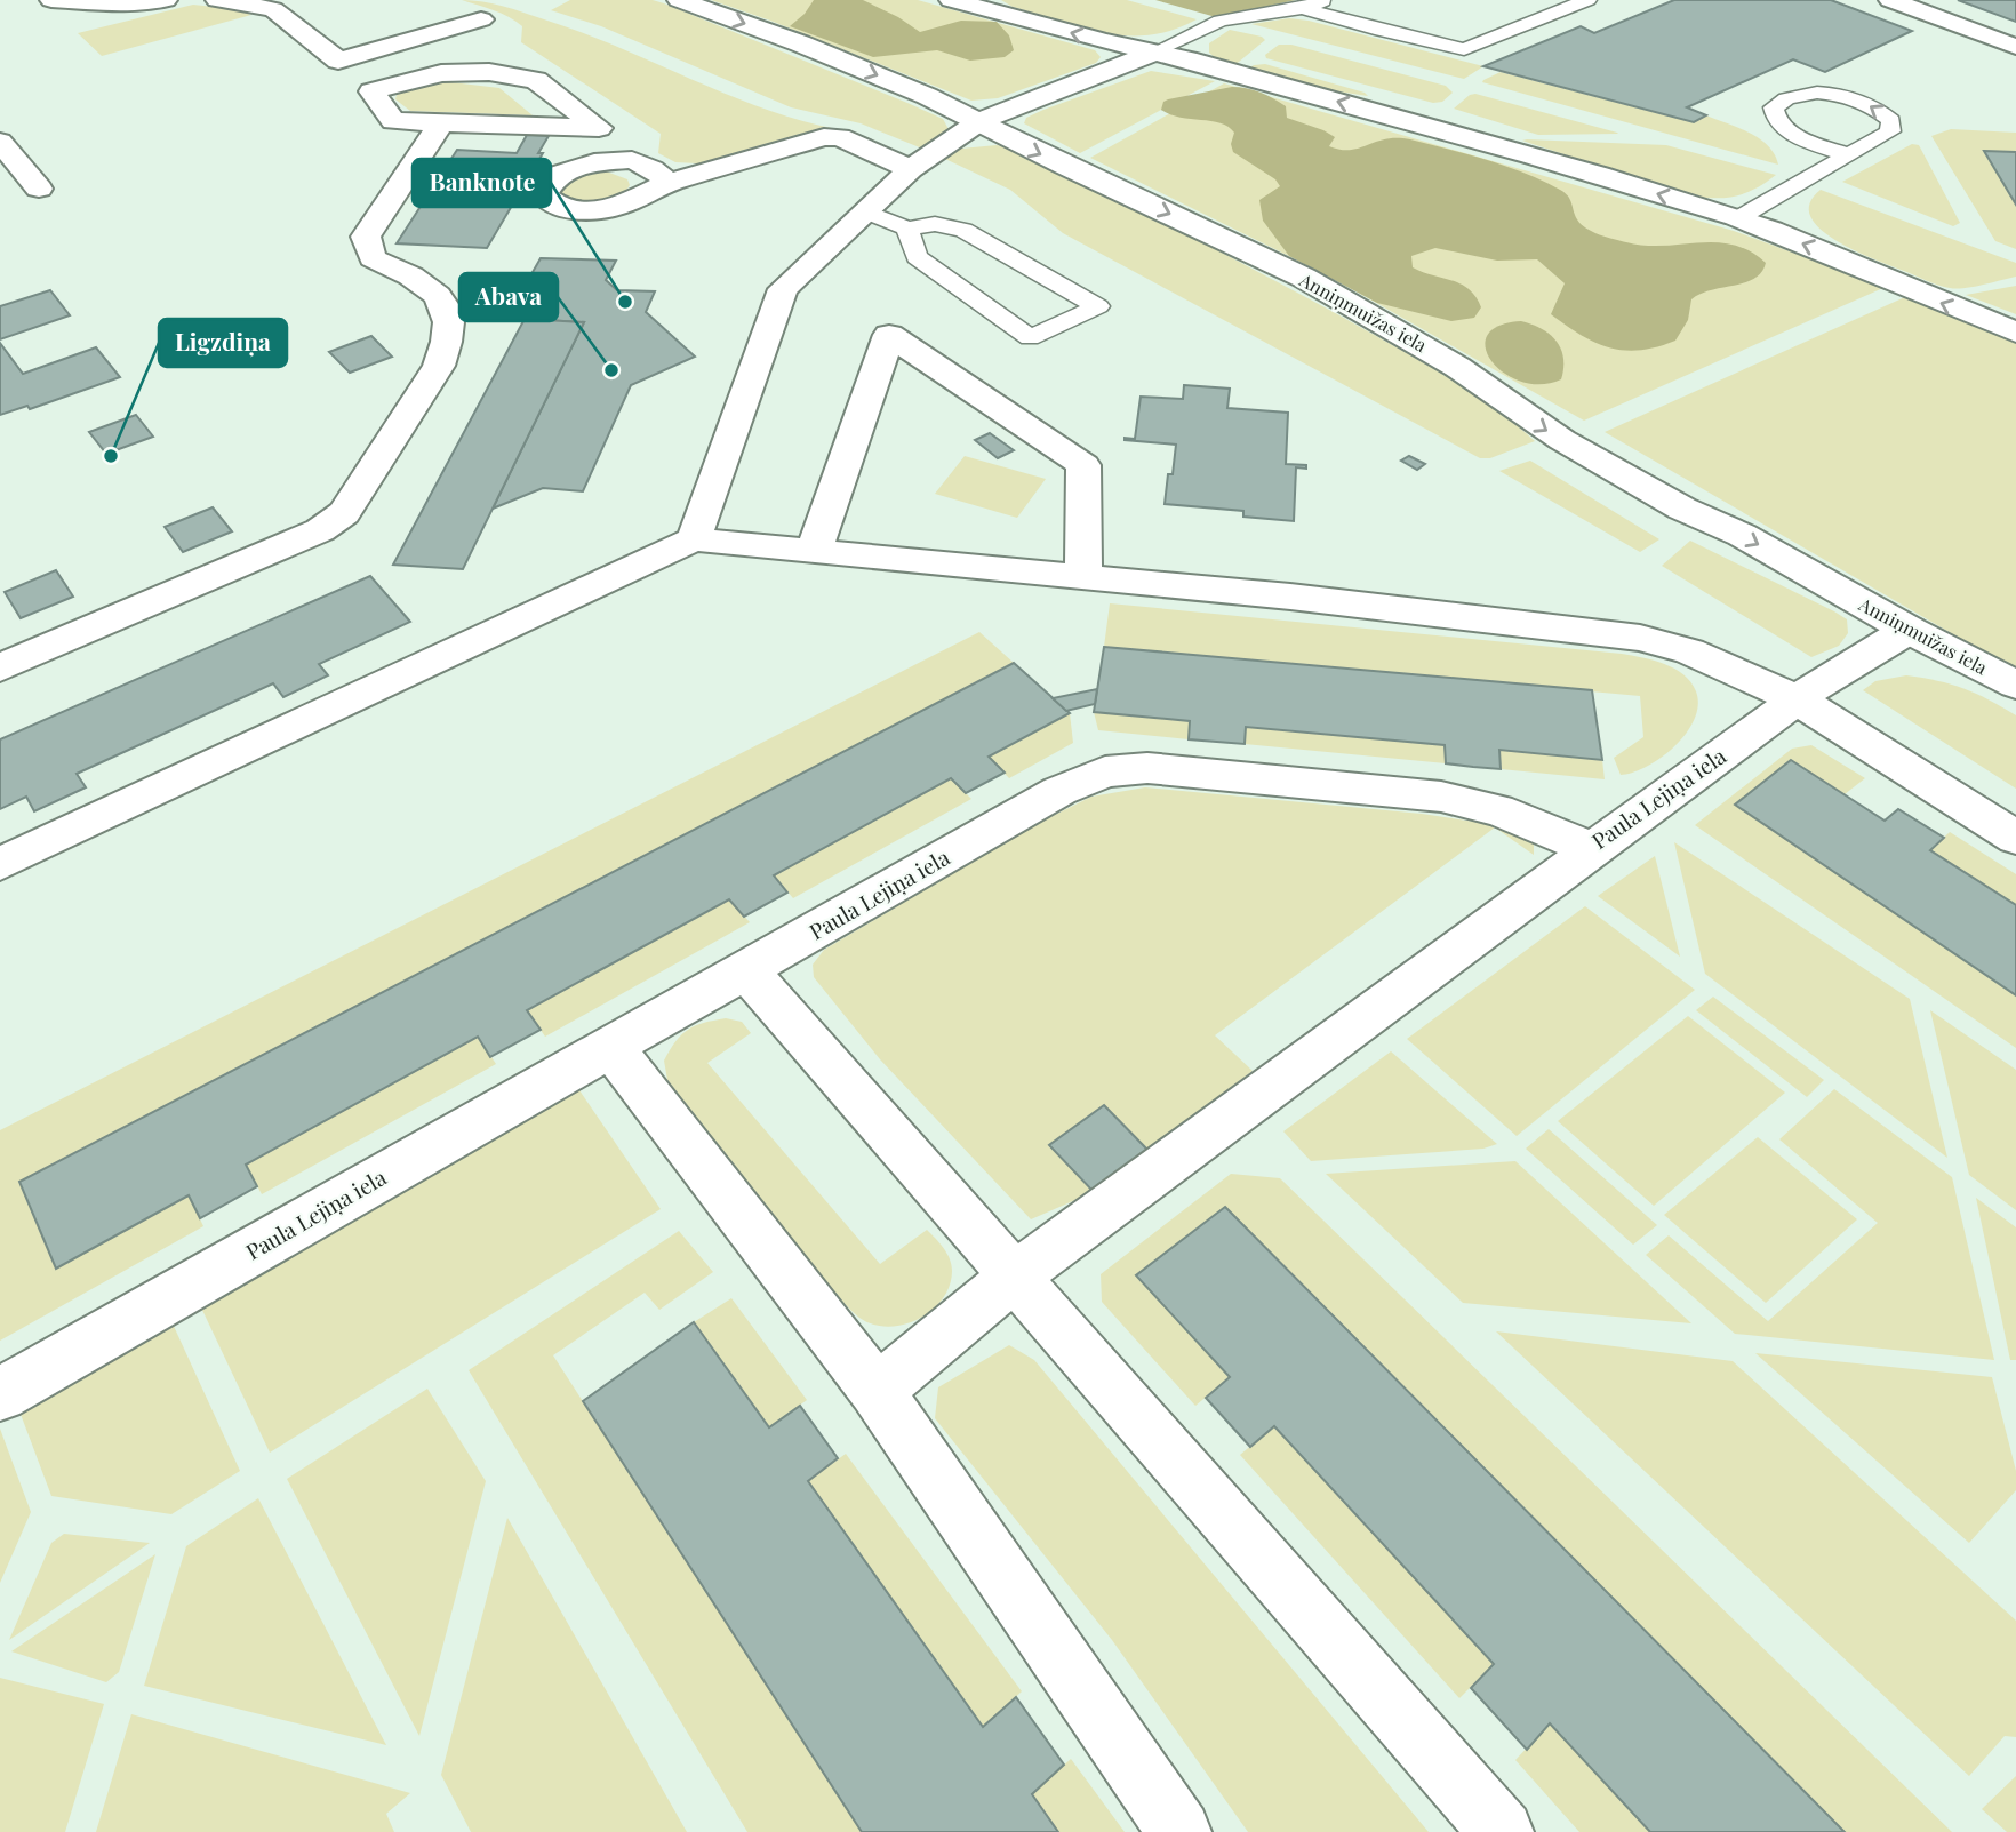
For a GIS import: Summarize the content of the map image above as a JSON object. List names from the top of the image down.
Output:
{
  "streets": {
    "street": ["Anniņmuižas iela", "Paula Lejiņa iela"]
  },
  "crossings": [
    ["Anniņmuižas iela", "Paula Lejiņa iela"]
  ],
  "places": ["Banknote", "Abava", "Ligzdiņa"]
}
